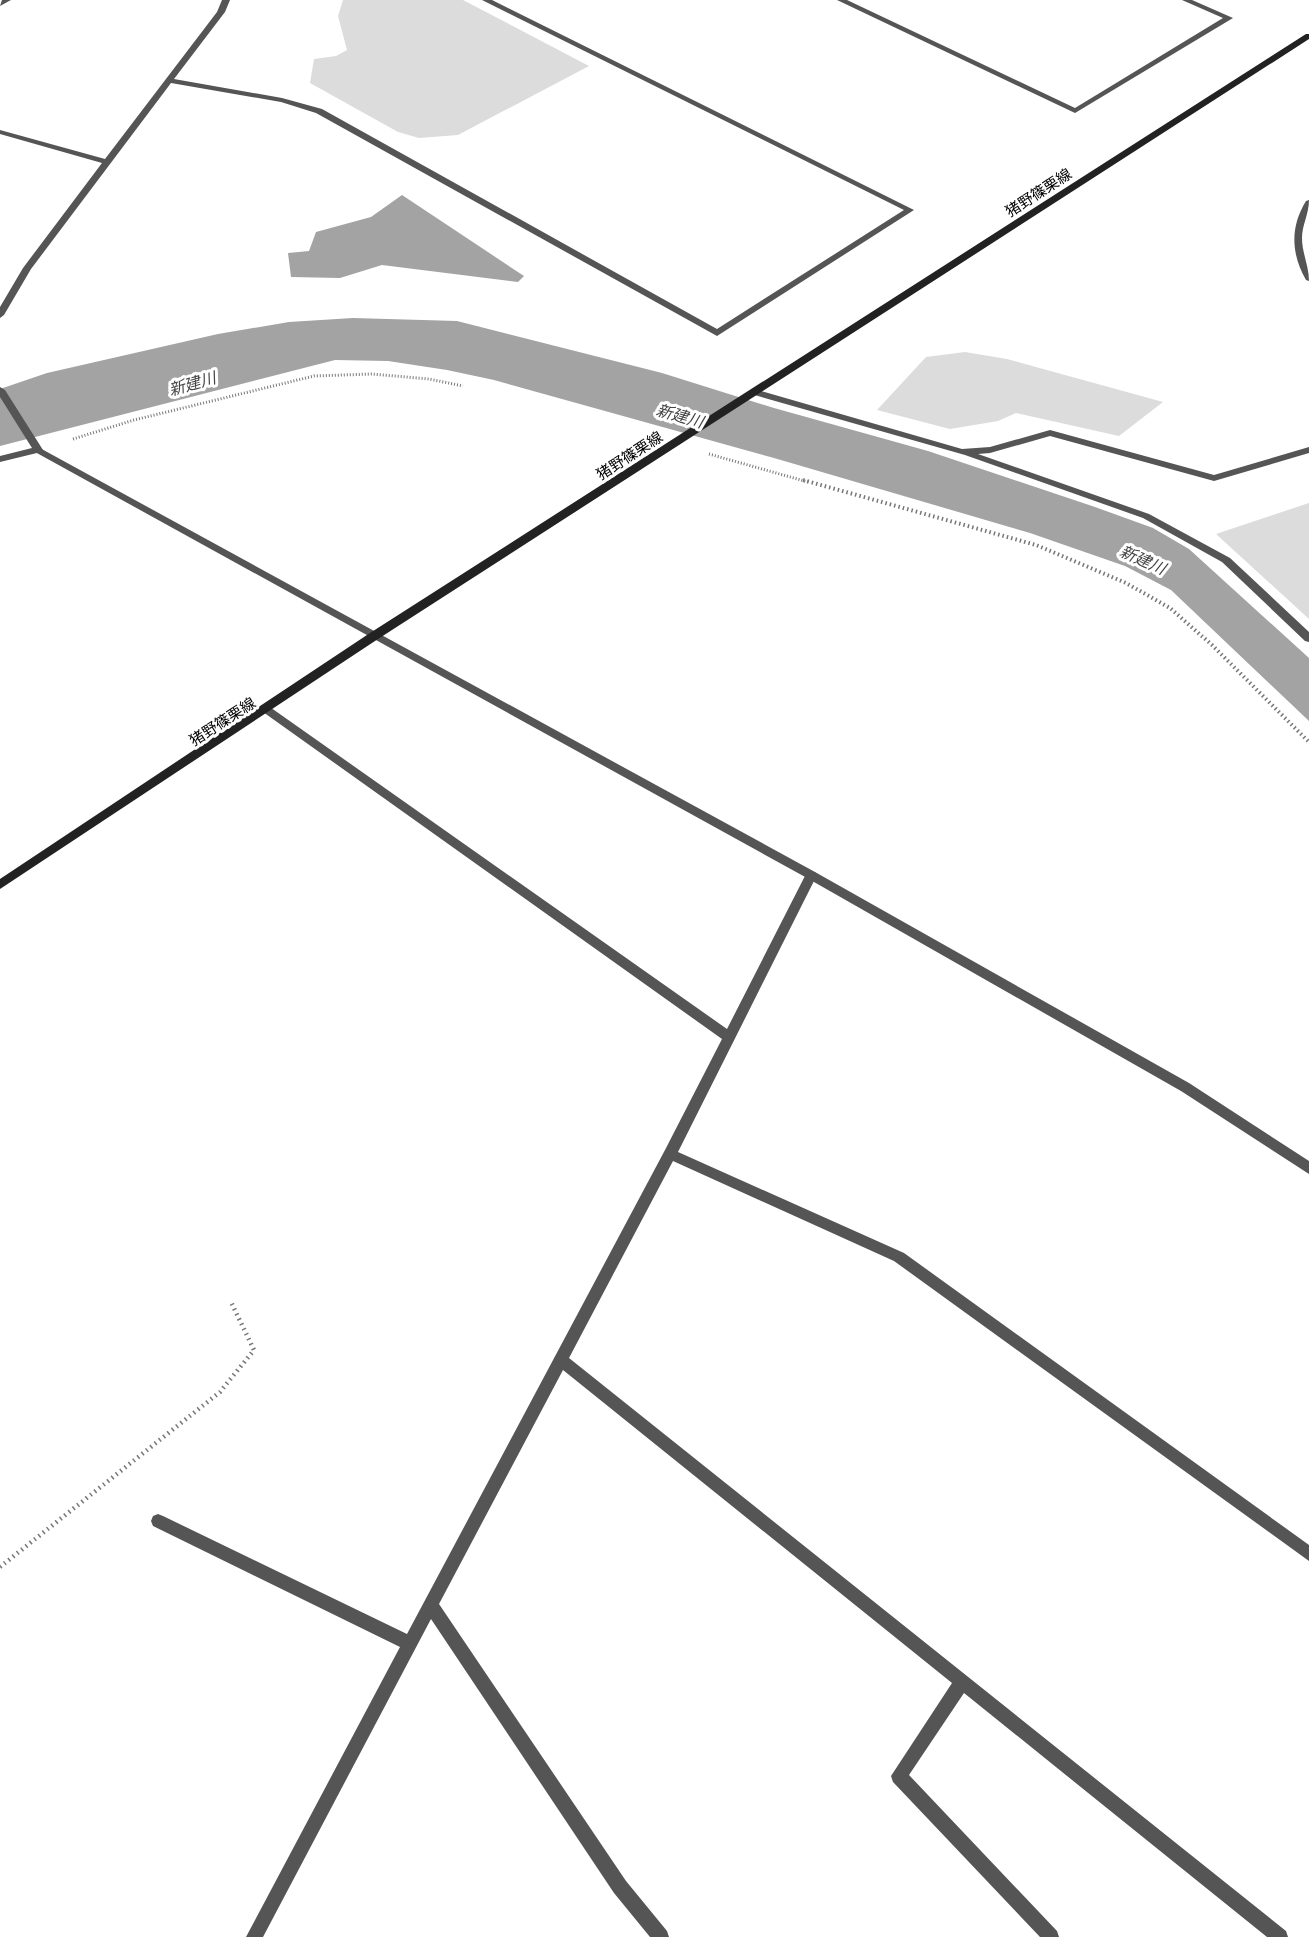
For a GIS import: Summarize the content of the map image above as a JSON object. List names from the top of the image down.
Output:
{
  "streets": {
    "main road": ["猪野篠栗線"]
  },
  "water": ["新建川"]
}
